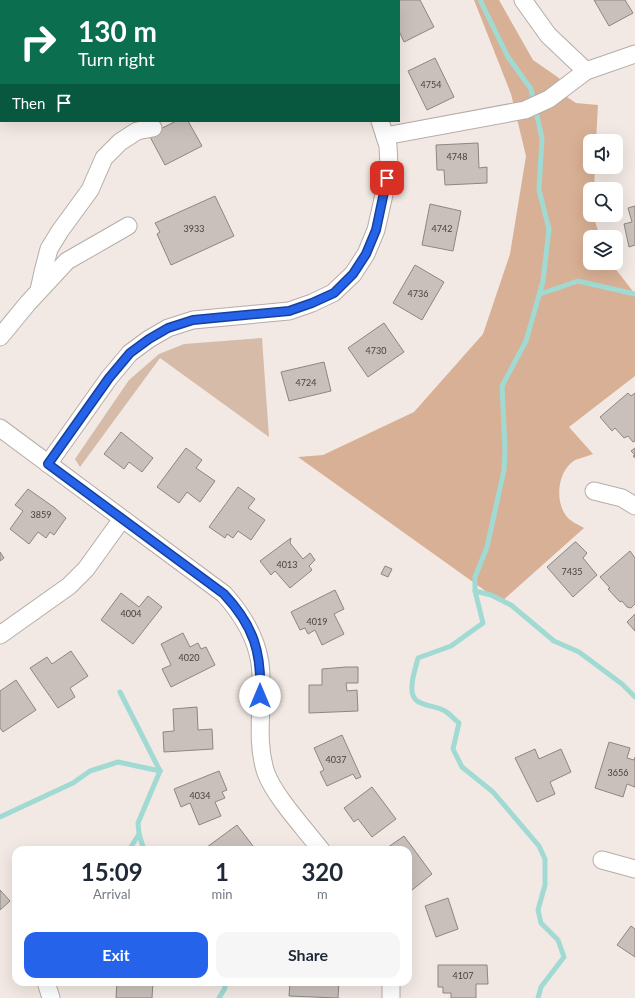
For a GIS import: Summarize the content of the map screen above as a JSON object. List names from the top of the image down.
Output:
{
  "house_numbers": [
    "4754",
    "4748",
    "3933",
    "4742",
    "4736",
    "4730",
    "4724",
    "3859",
    "4013",
    "7435",
    "4004",
    "4019",
    "4020",
    "4037",
    "3656",
    "4034",
    "4107"
  ],
  "page": {
    "turn": ["130 m", "Turn right"],
    "then": "Then",
    "eta": [
      "15:09",
      "Arrival",
      "1",
      "min",
      "320",
      "m"
    ],
    "buttons": ["Exit", "Share"]
  }
}
